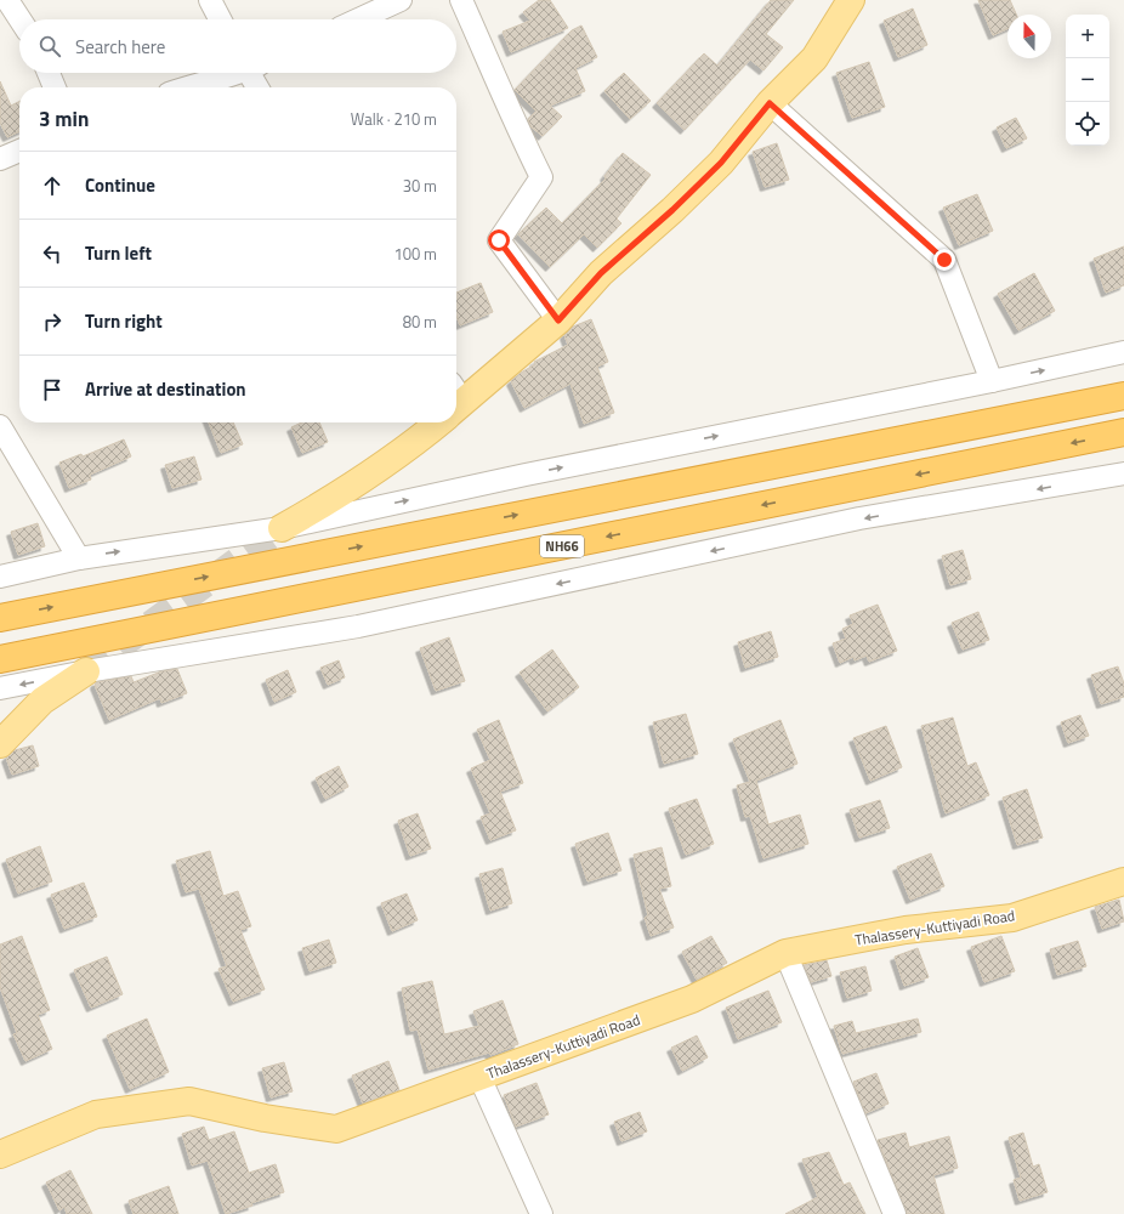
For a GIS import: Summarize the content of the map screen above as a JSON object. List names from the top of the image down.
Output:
{
  "streets": {
    "highway": ["NH66"],
    "main road": ["Thalassery-Kuttiyadi Road"]
  },
  "north": "top",
  "page": {
    "map_buttons": ["+", "−"],
    "search": "Search here",
    "heading": ["3 min", "Walk · 210 m"],
    "list": [
      ["Continue", "30 m"],
      ["Turn left", "100 m"],
      ["Turn right", "80 m"],
      "Arrive at destination"
    ]
  }
}
